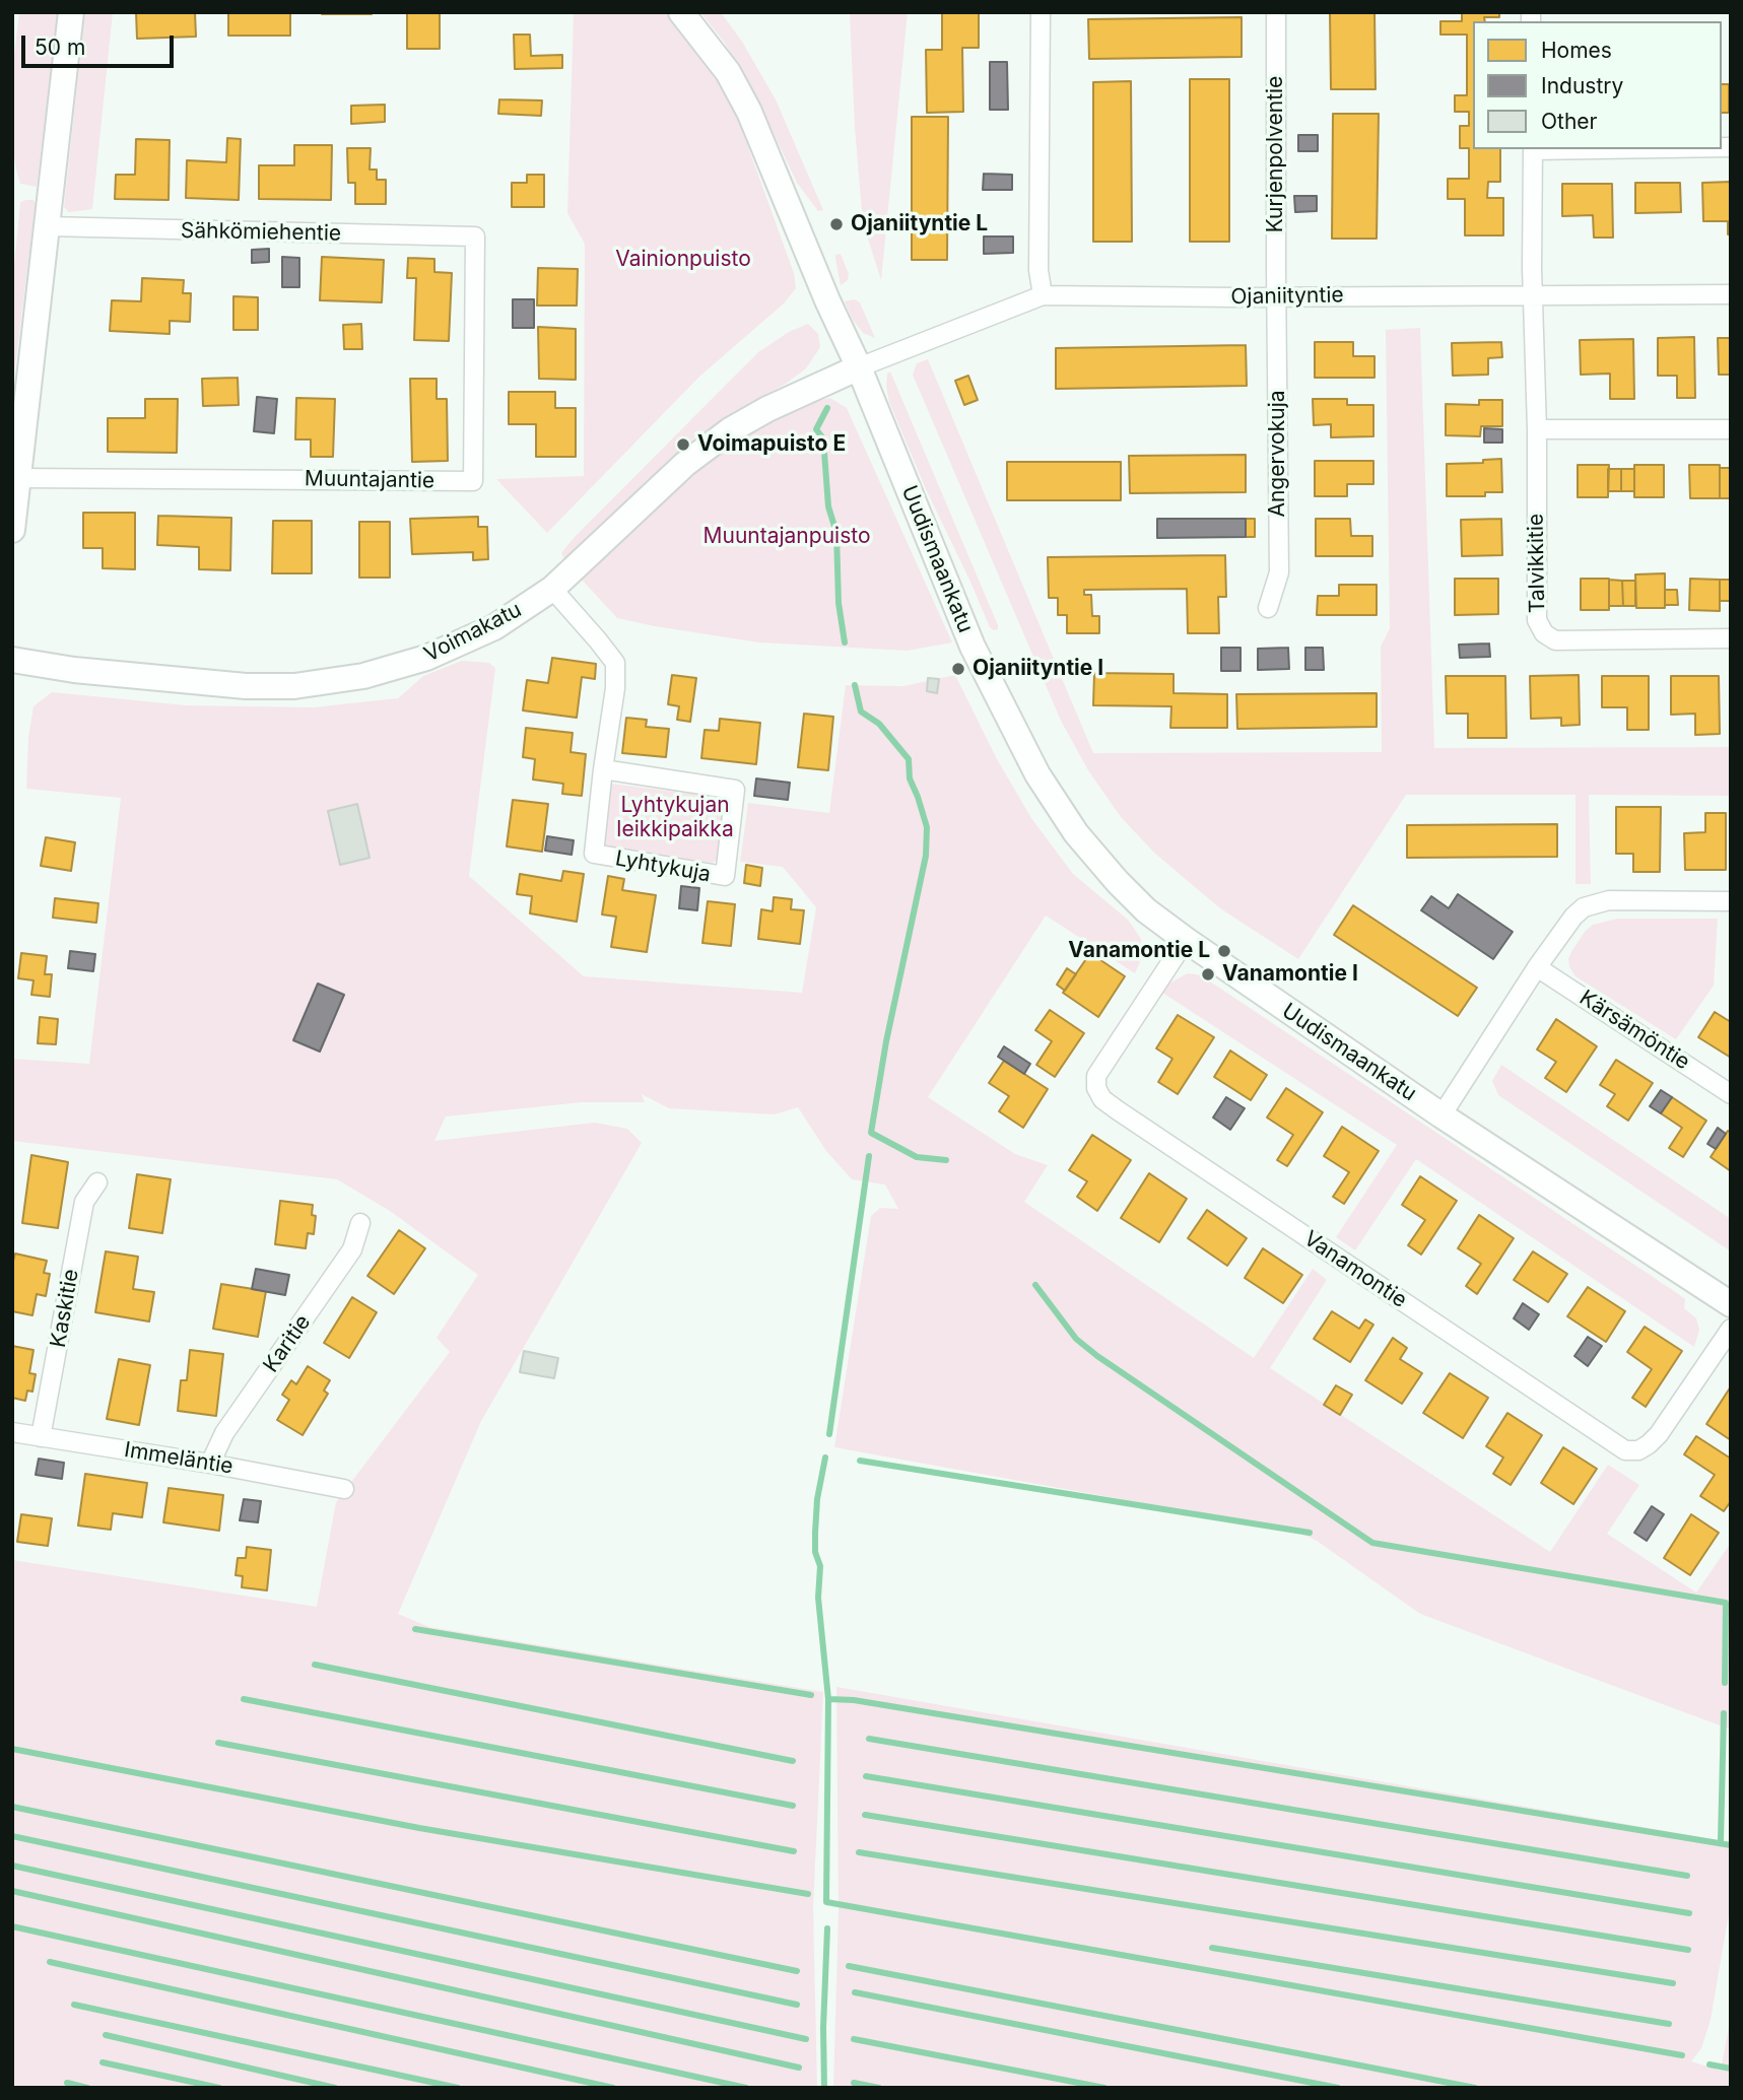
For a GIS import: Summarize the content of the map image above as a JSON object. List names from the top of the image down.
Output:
{
  "streets": {
    "street": [
      "Kurjenpolventie",
      "Sähkömiehentie",
      "Ojaniityntie",
      "Angervokuja",
      "Muuntajantie",
      "Uudismaankatu",
      "Talvikkitie",
      "Voimakatu",
      "Lyhtykuja",
      "Kärsämöntie",
      "Vanamontie",
      "Kaskitie",
      "Karitie",
      "Immeläntie"
    ]
  },
  "crossings": [
    ["Kurjenpolventie", "Ojaniityntie"],
    ["Kurjenpolventie", "Angervokuja"],
    ["Sähkömiehentie", "Muuntajantie"],
    ["Ojaniityntie", "Angervokuja"],
    ["Ojaniityntie", "Uudismaankatu"],
    ["Ojaniityntie", "Talvikkitie"],
    ["Ojaniityntie", "Voimakatu"],
    ["Uudismaankatu", "Voimakatu"],
    ["Uudismaankatu", "Vanamontie"],
    ["Voimakatu", "Lyhtykuja"],
    ["Kaskitie", "Immeläntie"],
    ["Karitie", "Immeläntie"]
  ],
  "parks": ["Vainionpuisto", "Muuntajanpuisto", "Lyhtykujan leikkipaikka"],
  "places": [
    "Ojaniityntie L",
    "Voimapuisto E",
    "Ojaniityntie I",
    "Vanamontie L",
    "Vanamontie I"
  ],
  "legend": ["Homes", "Industry", "Other"],
  "scale_bar": "50 m"
}
